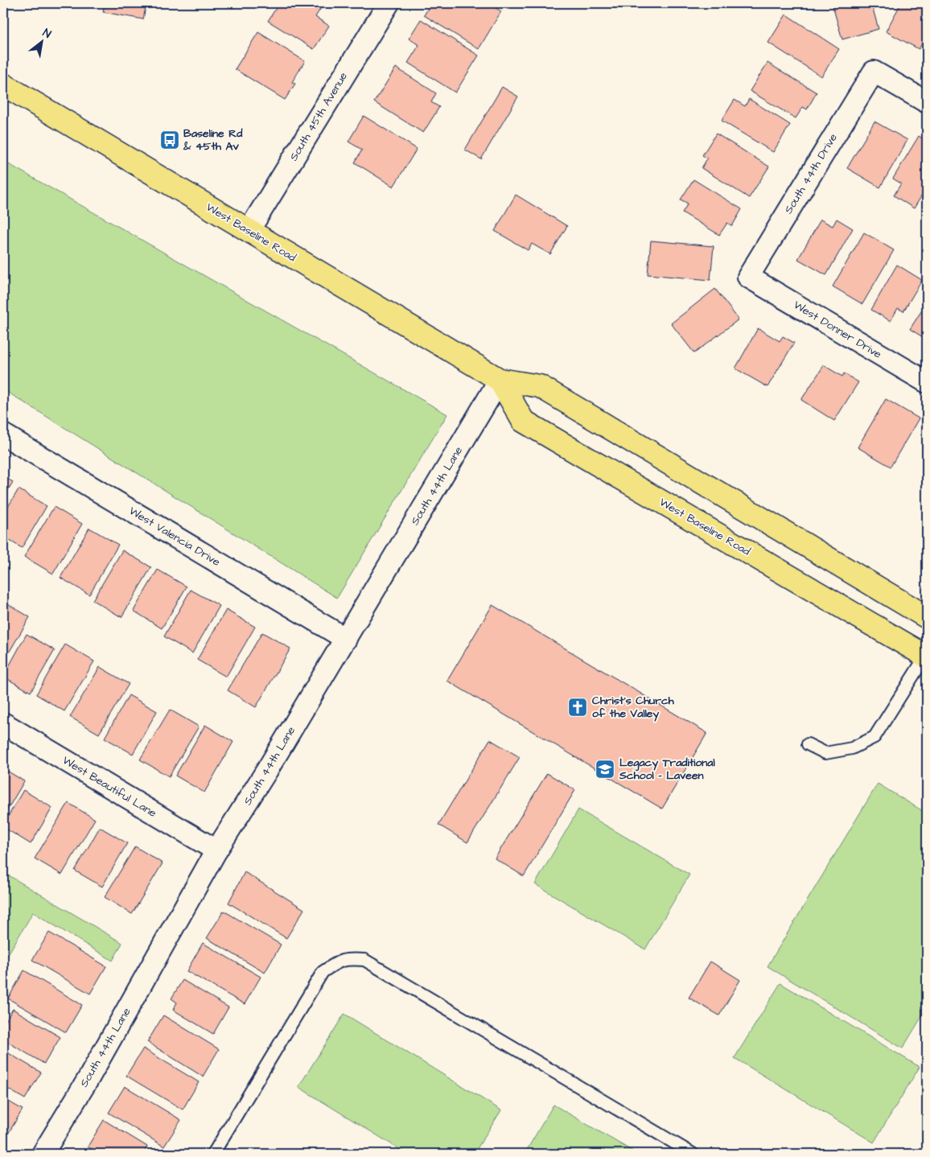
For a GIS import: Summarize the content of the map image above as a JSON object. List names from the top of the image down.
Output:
{
  "streets": {
    "main road": ["West Baseline Road"],
    "street": [
      "South 45th Avenue",
      "South 44th Drive",
      "West Donner Drive",
      "South 44th Lane",
      "West Valencia Drive",
      "West Beautiful Lane"
    ]
  },
  "crossings": [
    ["South 45th Avenue", "West Baseline Road"],
    ["South 44th Drive", "West Donner Drive"],
    ["West Baseline Road", "South 44th Lane"],
    ["South 44th Lane", "West Valencia Drive"],
    ["South 44th Lane", "West Beautiful Lane"]
  ],
  "places": {
    "bus stop": ["Baseline Rd & 45th Av"],
    "church": ["Christ's Church of the Valley"],
    "school or university": ["Legacy Traditional School - Laveen"]
  },
  "north": "top right"
}
